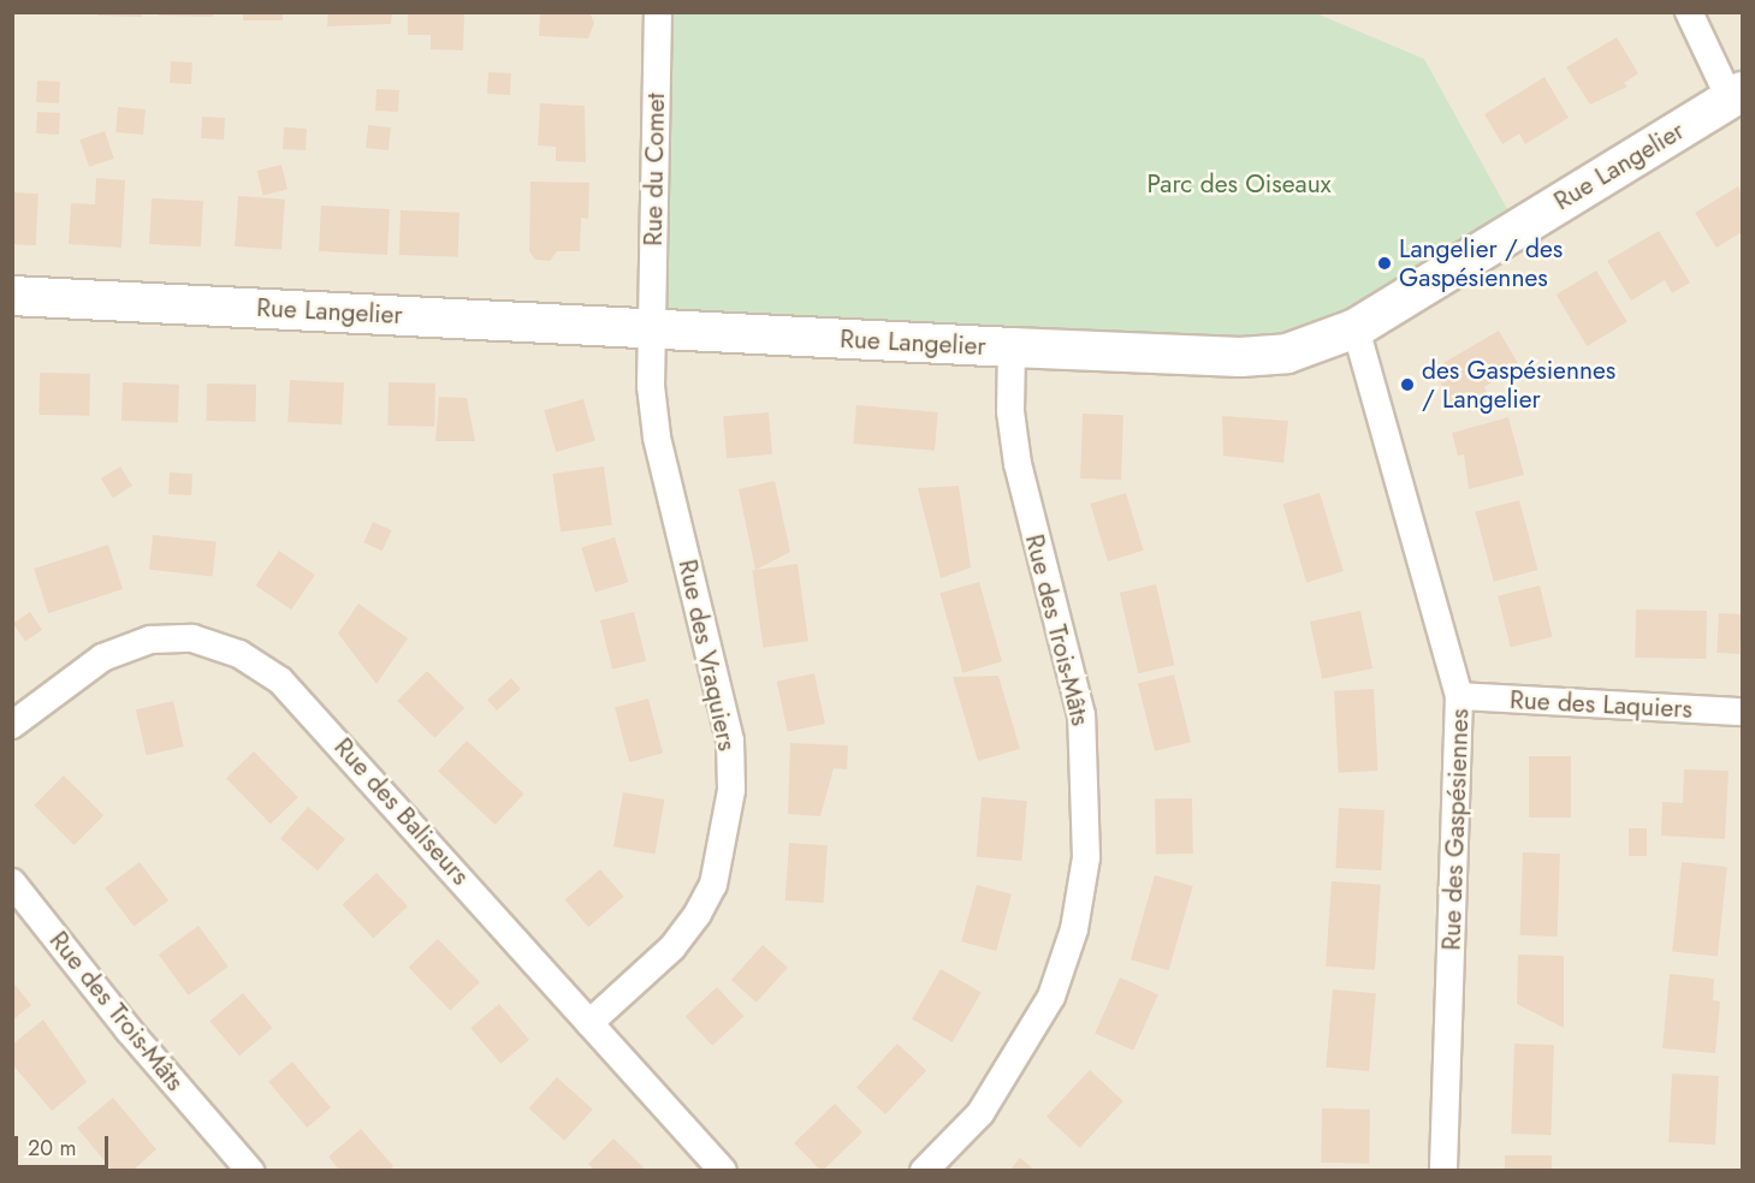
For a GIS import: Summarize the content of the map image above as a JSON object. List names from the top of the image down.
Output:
{
  "streets": {
    "street": [
      "Rue Langelier",
      "Rue du Comet",
      "Rue des Trois-Mâts",
      "Rue des Vraquiers",
      "Rue des Laquiers",
      "Rue des Baliseurs",
      "Rue des Gaspésiennes"
    ]
  },
  "crossings": [
    ["Rue Langelier", "Rue du Comet"],
    ["Rue Langelier", "Rue des Trois-Mâts"],
    ["Rue Langelier", "Rue des Vraquiers"],
    ["Rue Langelier", "Rue des Gaspésiennes"],
    ["Rue du Comet", "Rue des Vraquiers"],
    ["Rue des Vraquiers", "Rue des Baliseurs"],
    ["Rue des Laquiers", "Rue des Gaspésiennes"]
  ],
  "parks": ["Parc des Oiseaux"],
  "places": ["Langelier / des Gaspésiennes", "des Gaspésiennes / Langelier"],
  "scale_bar": "20 m"
}
